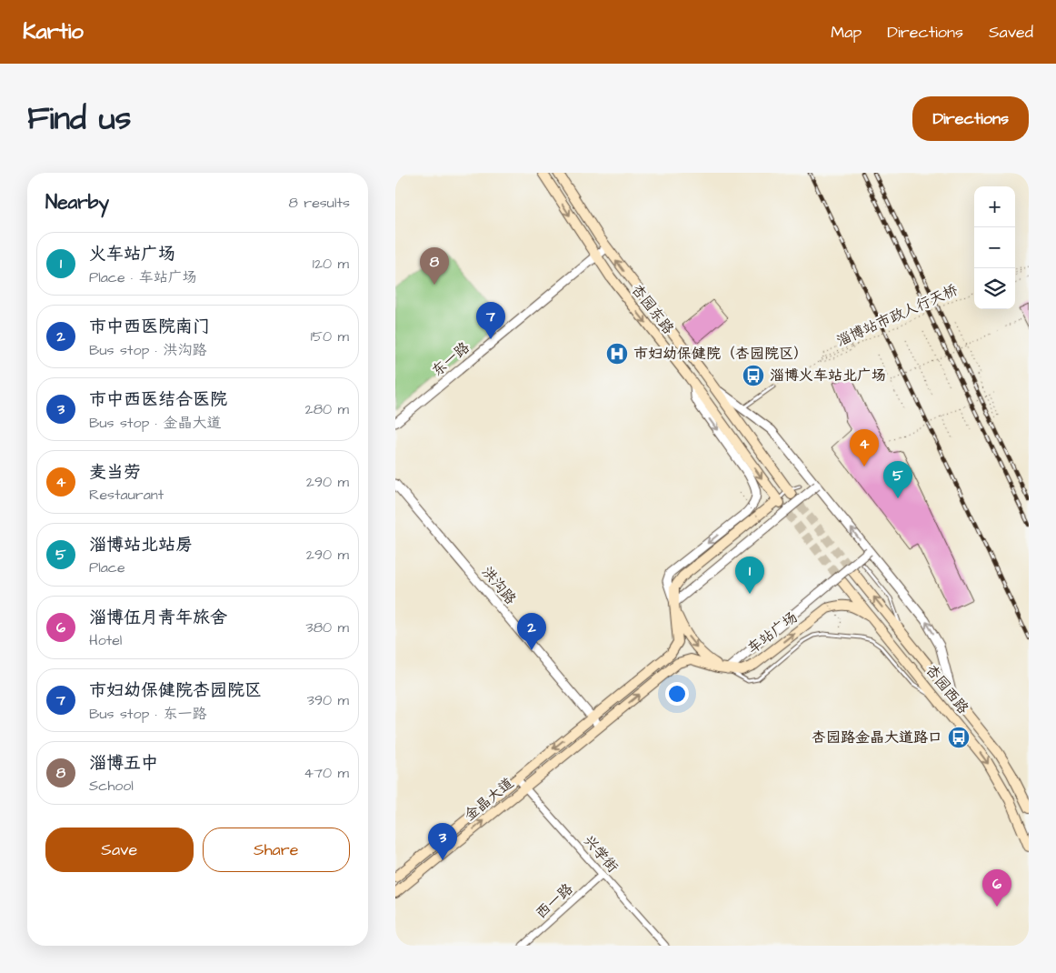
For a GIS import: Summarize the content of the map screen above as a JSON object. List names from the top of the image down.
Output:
{
  "streets": {
    "main road": [
      "杏园东路",
      "车站广场",
      "杏园西路",
      "金晶大道"
    ],
    "street": [
      "东一路",
      "洪沟路",
      "兴学街",
      "西一路"
    ],
    "path": ["淄博站市政人行天桥"]
  },
  "crossings": [
    ["杏园东路", "东一路"],
    ["洪沟路", "车站广场"],
    ["洪沟路", "金晶大道"],
    ["车站广场", "杏园西路"],
    ["车站广场", "金晶大道"],
    ["金晶大道", "兴学街"],
    ["兴学街", "西一路"]
  ],
  "one_way": ["车站广场"],
  "places": {
    "hospital": ["市妇幼保健院（杏园院区）"],
    "bus stop": ["淄博火车站北广场", "杏园路金晶大道路口"]
  },
  "page": {
    "header": "Kartio",
    "nav": ["Map", "Directions", "Saved"],
    "title": "Find us",
    "buttons": [
      "Directions",
      ["Save", "Share"]
    ],
    "heading": ["Nearby", "8 results"],
    "map_buttons": ["+", "−"],
    "list": [
      {
        "mark": "1",
        "name": "火车站广场",
        "note": "Place · 车站广场",
        "value": "120 m"
      },
      {
        "mark": "2",
        "name": "市中西医院南门",
        "note": "Bus stop · 洪沟路",
        "value": "150 m"
      },
      {
        "mark": "3",
        "name": "市中西医结合医院",
        "note": "Bus stop · 金晶大道",
        "value": "280 m"
      },
      {
        "mark": "4",
        "name": "麦当劳",
        "note": "Restaurant",
        "value": "290 m"
      },
      {
        "mark": "5",
        "name": "淄博站北站房",
        "note": "Place",
        "value": "290 m"
      },
      {
        "mark": "6",
        "name": "淄博伍月青年旅舍",
        "note": "Hotel",
        "value": "380 m"
      },
      {
        "mark": "7",
        "name": "市妇幼保健院杏园院区",
        "note": "Bus stop · 东一路",
        "value": "390 m"
      },
      {
        "mark": "8",
        "name": "淄博五中",
        "note": "School",
        "value": "470 m"
      }
    ],
    "pins": [
      "8",
      "7",
      "4",
      "5",
      "1",
      "2",
      "3",
      "6"
    ]
  }
}
